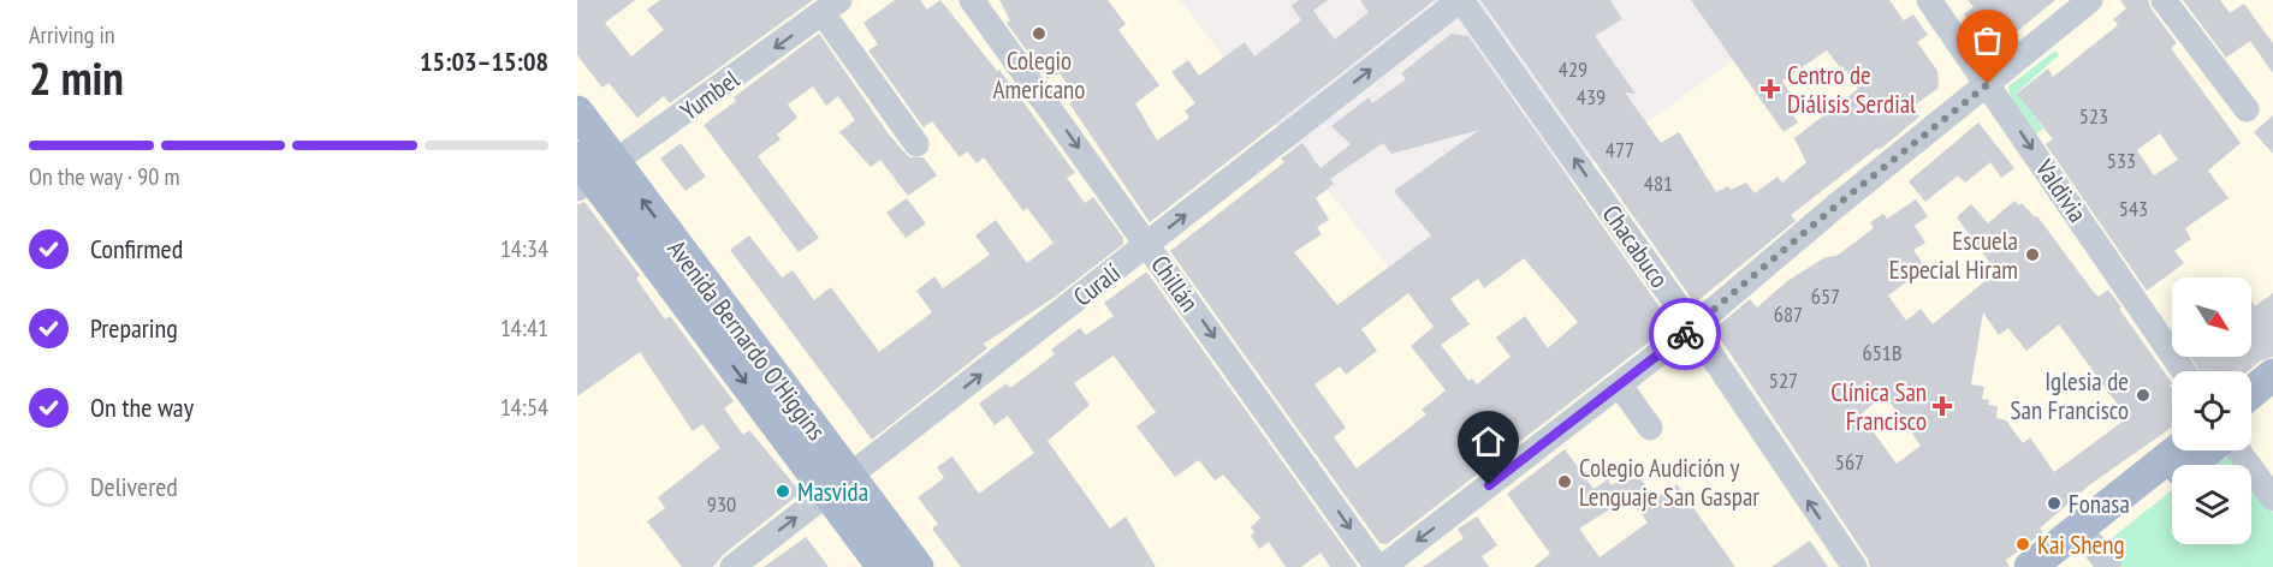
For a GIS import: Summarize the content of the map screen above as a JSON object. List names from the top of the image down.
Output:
{
  "streets": {
    "main road": ["Avenida Bernardo O'Higgins"],
    "street": [
      "Yumbel",
      "Valdivia",
      "Chacabuco",
      "Chillán",
      "Curalí"
    ]
  },
  "crossings": [
    ["Yumbel", "Avenida Bernardo O'Higgins"],
    ["Chacabuco", "Curalí"],
    ["Chillán", "Curalí"],
    ["Curalí", "Avenida Bernardo O'Higgins"]
  ],
  "one_way": [
    "Yumbel",
    "Chacabuco",
    "Chillán",
    "Curalí"
  ],
  "places": {
    "other": [
      "Colegio Americano",
      "Escuela Especial Hiram",
      "Iglesia de San Francisco",
      "Colegio Audición y Lenguaje San Gaspar",
      "Masvida",
      "Fonasa",
      "Kai Sheng"
    ],
    "health": ["Centro de Diálisis Serdial", "Clínica San Francisco"]
  },
  "house_numbers": [
    "429",
    "439",
    "523",
    "477",
    "533",
    "481",
    "543",
    "657",
    "687",
    "651B",
    "527",
    "567",
    "930"
  ],
  "north": "bottom right",
  "page": {
    "heading": ["2 min", "Arriving in", "15:03–15:08"],
    "bar": "On the way · 90 m",
    "list": [
      ["Confirmed", "14:34"],
      ["Preparing", "14:41"],
      ["On the way", "14:54"],
      "Delivered"
    ]
  }
}
